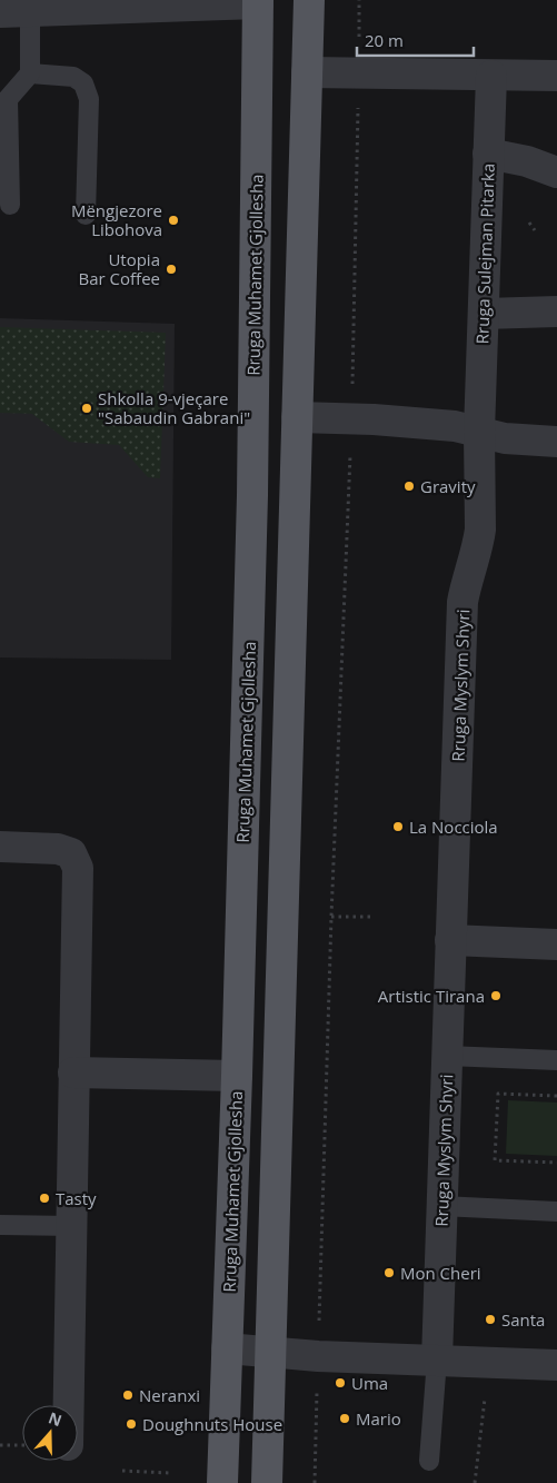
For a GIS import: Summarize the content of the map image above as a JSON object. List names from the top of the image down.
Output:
{
  "streets": {
    "main road": ["Rruga Muhamet Gjollesha"],
    "street": ["Rruga Sulejman Pitarka", "Rruga Myslym Shyri"]
  },
  "crossings": [
    ["Rruga Sulejman Pitarka", "Rruga Myslym Shyri"]
  ],
  "places": [
    "Mëngjezore Libohova",
    "Utopia Bar Coffee",
    "Shkolla 9-vjeçare \"Sabaudin Gabrani\"",
    "Gravity",
    "La Nocciola",
    "Artistic Tirana",
    "Tasty",
    "Mon Cheri",
    "Santa",
    "Uma",
    "Neranxi",
    "Mario",
    "Doughnuts House"
  ],
  "scale_bar": "20 m",
  "north": "top"
}
